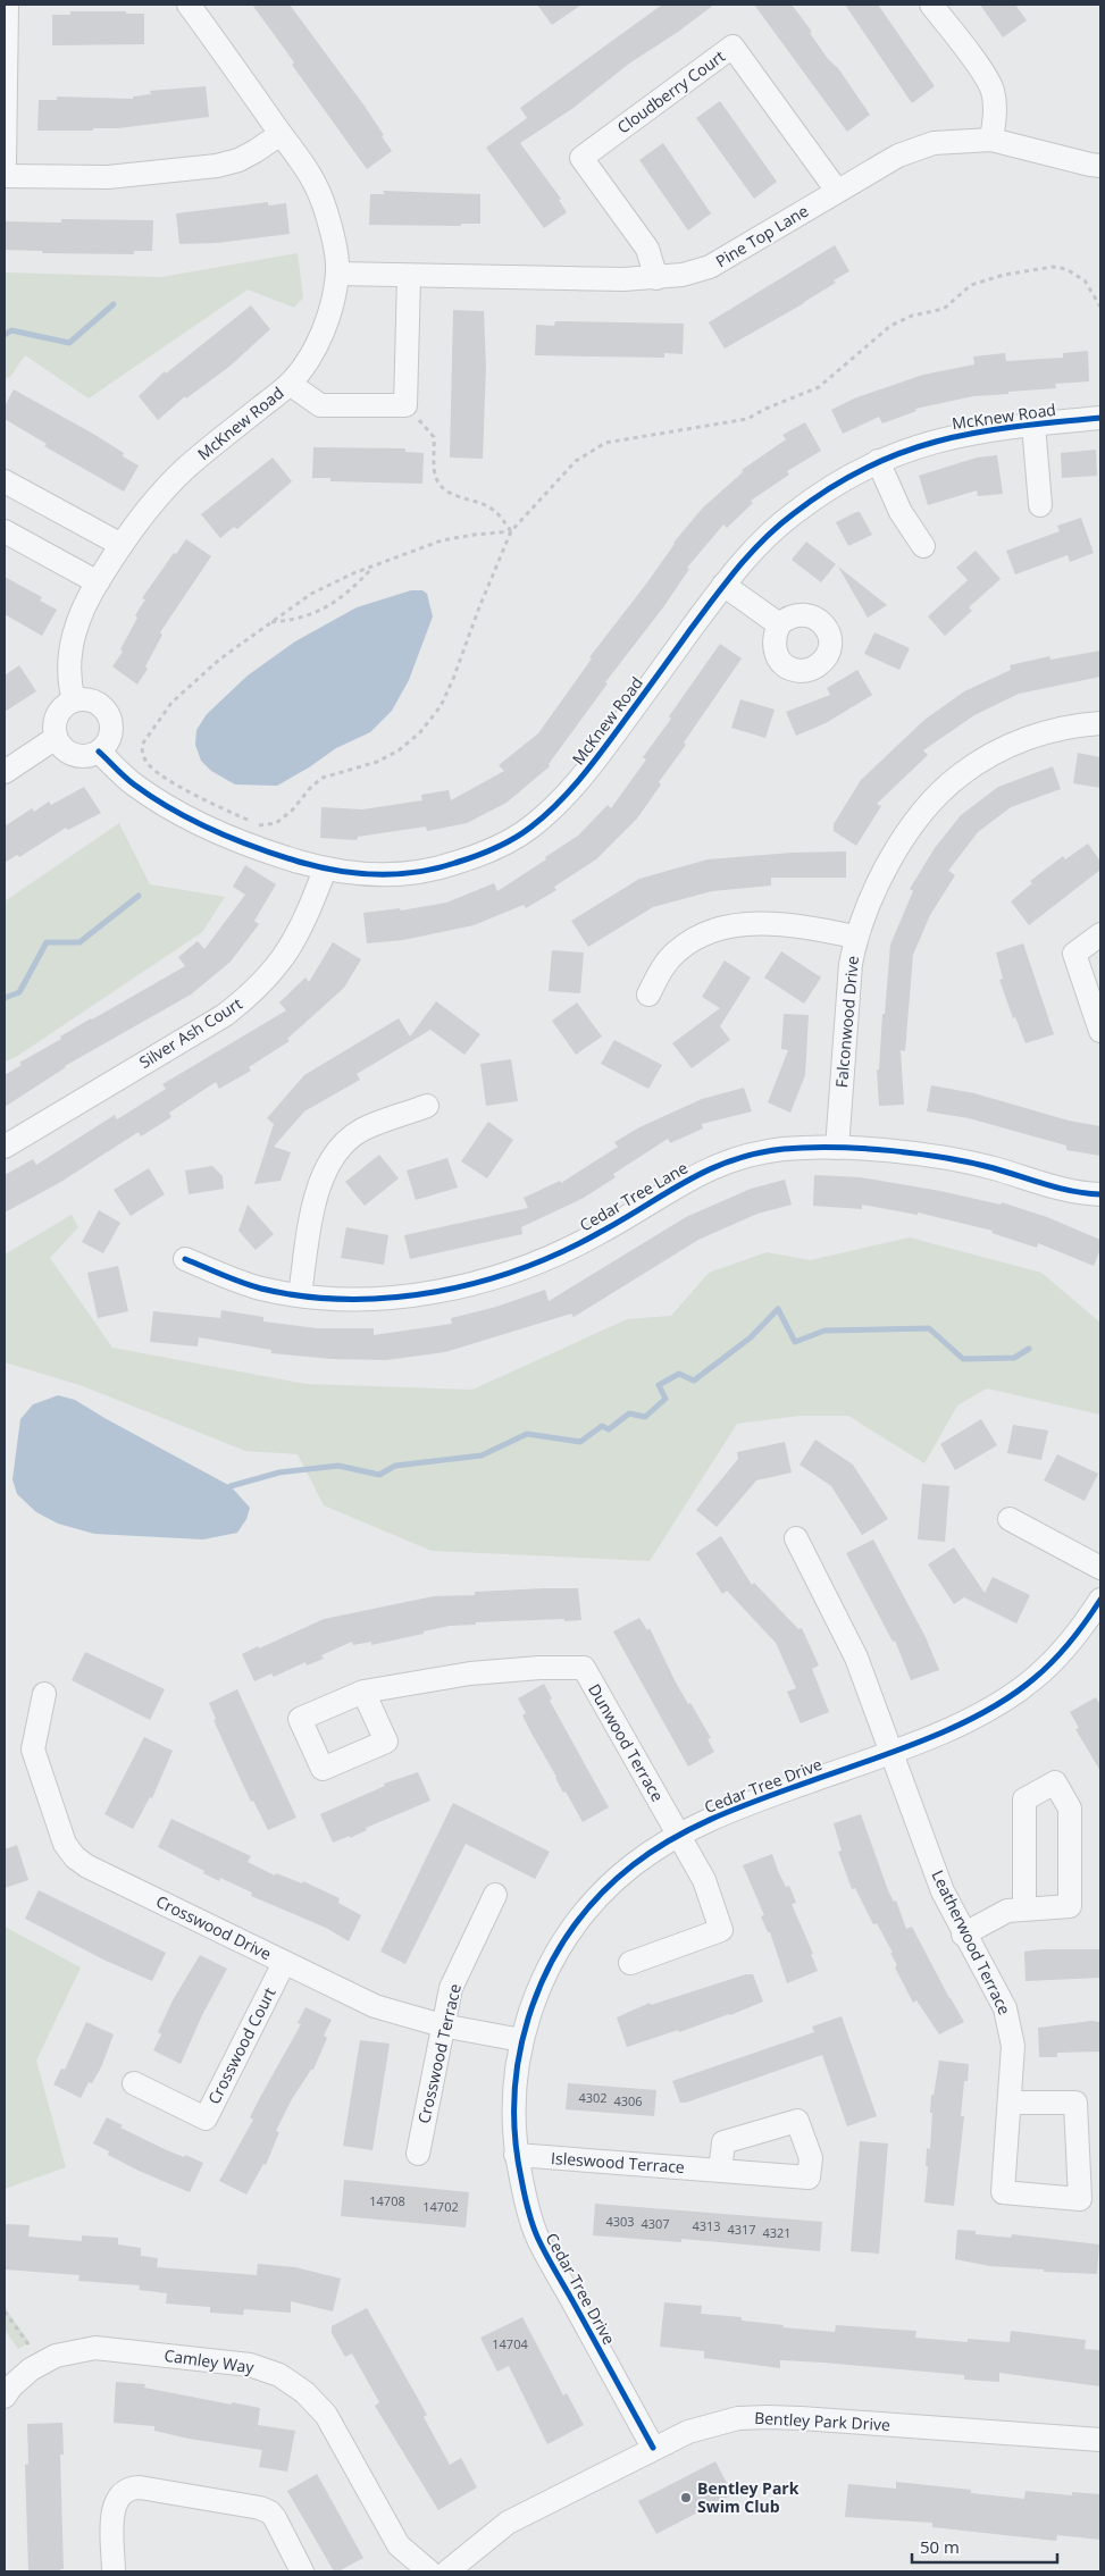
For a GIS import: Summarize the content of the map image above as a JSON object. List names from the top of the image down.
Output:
{
  "streets": {
    "street": [
      "Cloudberry Court",
      "Pine Top Lane",
      "McKnew Road",
      "Falconwood Drive",
      "Silver Ash Court",
      "Cedar Tree Lane",
      "Dunwood Terrace",
      "Cedar Tree Drive",
      "Crosswood Drive",
      "Leatherwood Terrace",
      "Crosswood Court",
      "Crosswood Terrace",
      "Isleswood Terrace",
      "Camley Way",
      "Bentley Park Drive"
    ]
  },
  "crossings": [
    ["Cloudberry Court", "Pine Top Lane"],
    ["Pine Top Lane", "McKnew Road"],
    ["McKnew Road", "Silver Ash Court"],
    ["Falconwood Drive", "Cedar Tree Lane"],
    ["Dunwood Terrace", "Cedar Tree Drive"],
    ["Cedar Tree Drive", "Crosswood Drive"],
    ["Cedar Tree Drive", "Leatherwood Terrace"],
    ["Cedar Tree Drive", "Isleswood Terrace"],
    ["Cedar Tree Drive", "Bentley Park Drive"],
    ["Crosswood Drive", "Crosswood Court"],
    ["Crosswood Drive", "Crosswood Terrace"]
  ],
  "places": ["Bentley Park Swim Club"],
  "house_numbers": [
    "4302",
    "4306",
    "14708",
    "14702",
    "4303",
    "4307",
    "4313",
    "4317",
    "4321",
    "14704"
  ],
  "scale_bar": "50 m"
}
